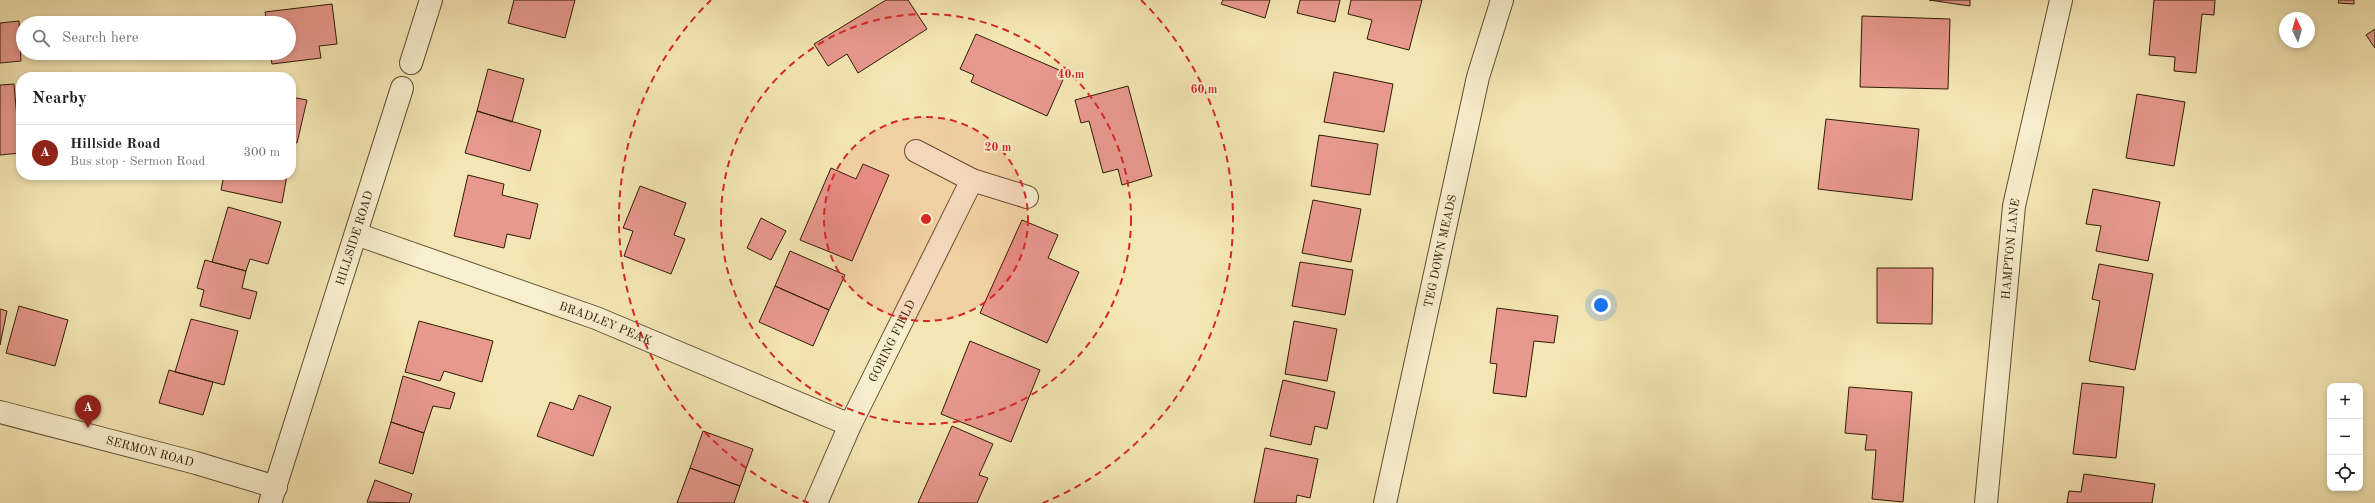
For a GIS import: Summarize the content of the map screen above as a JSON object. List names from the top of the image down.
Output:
{
  "streets": {
    "street": [
      "HILLSIDE ROAD",
      "HAMPTON LANE",
      "TEG DOWN MEADS",
      "BRADLEY PEAK",
      "GORING FIELD",
      "SERMON ROAD"
    ]
  },
  "crossings": [
    ["HILLSIDE ROAD", "BRADLEY PEAK"],
    ["HILLSIDE ROAD", "SERMON ROAD"],
    ["BRADLEY PEAK", "GORING FIELD"]
  ],
  "north": "top",
  "page": {
    "search": "Search here",
    "heading": "Nearby",
    "list": [
      {
        "mark": "A",
        "name": "Hillside Road",
        "note": "Bus stop · Sermon Road",
        "value": "300 m"
      }
    ],
    "map_buttons": ["+", "−"],
    "pins": "A"
  },
  "rings": ["40 m", "60 m", "20 m"]
}
